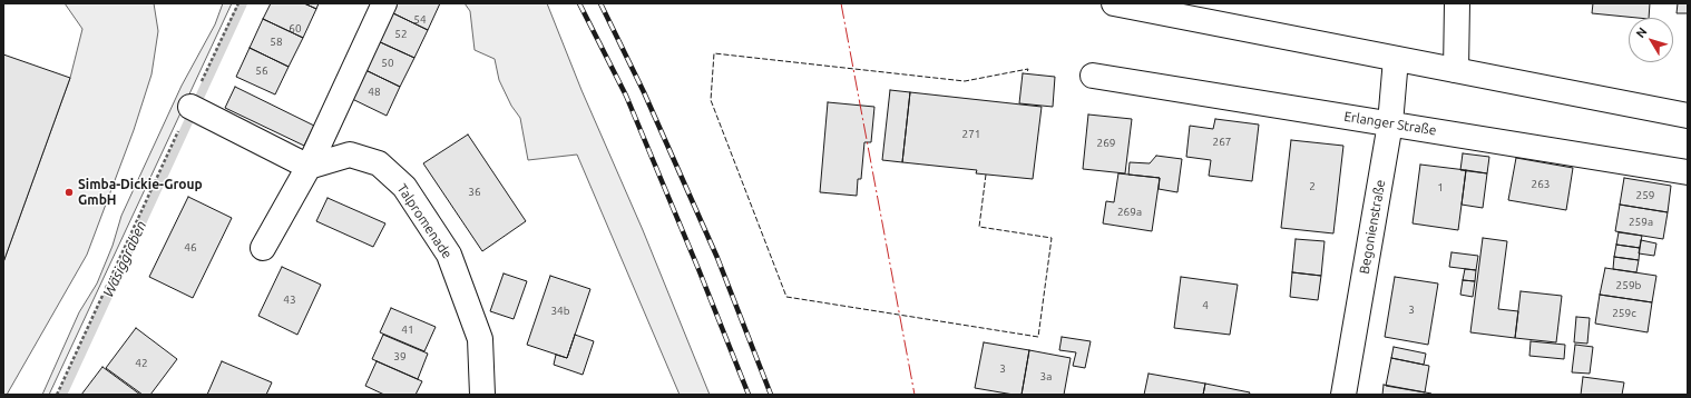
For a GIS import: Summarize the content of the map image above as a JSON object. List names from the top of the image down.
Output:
{
  "streets": {
    "street": ["Erlanger Straße", "Talpromenade", "Begonienstraße"]
  },
  "crossings": [
    ["Erlanger Straße", "Begonienstraße"]
  ],
  "water": ["Wäsiggraben"],
  "places": ["Simba-Dickie-Group GmbH"],
  "house_numbers": [
    "54",
    "60",
    "52",
    "58",
    "50",
    "56",
    "48",
    "271",
    "267",
    "269",
    "263",
    "2",
    "1",
    "36",
    "259",
    "269a",
    "259a",
    "46",
    "259b",
    "43",
    "4",
    "3",
    "34b",
    "259c",
    "41",
    "39",
    "42",
    "3",
    "3a"
  ],
  "north": "top left"
}
